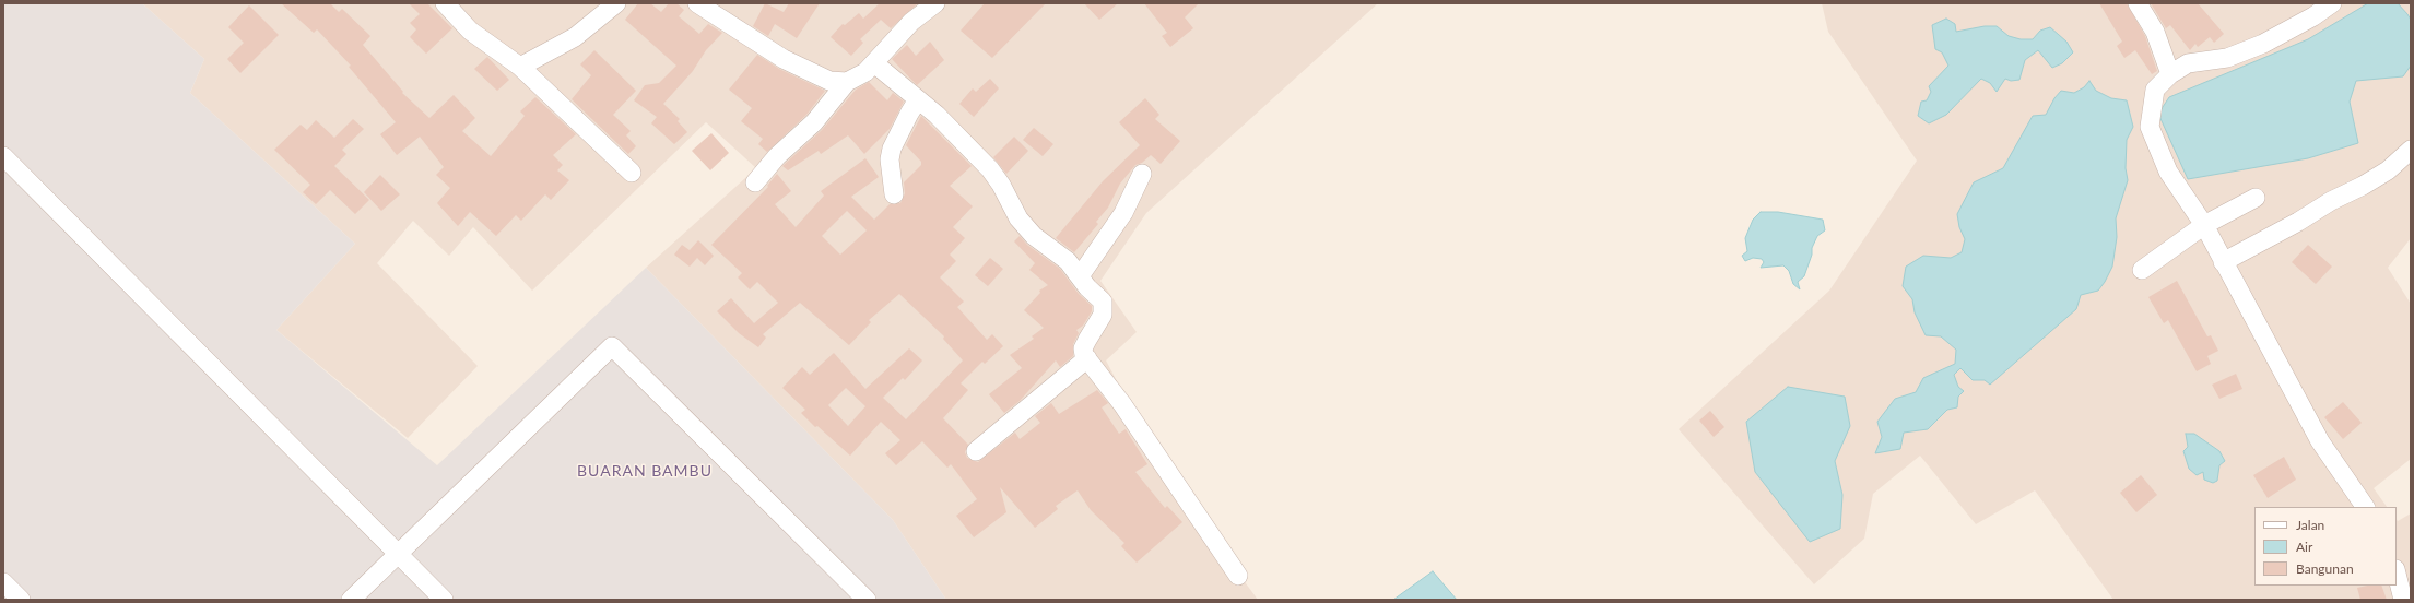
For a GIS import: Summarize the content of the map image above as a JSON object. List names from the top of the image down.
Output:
{
  "districts": ["BUARAN BAMBU"],
  "legend": ["Jalan", "Air", "Bangunan"]
}
